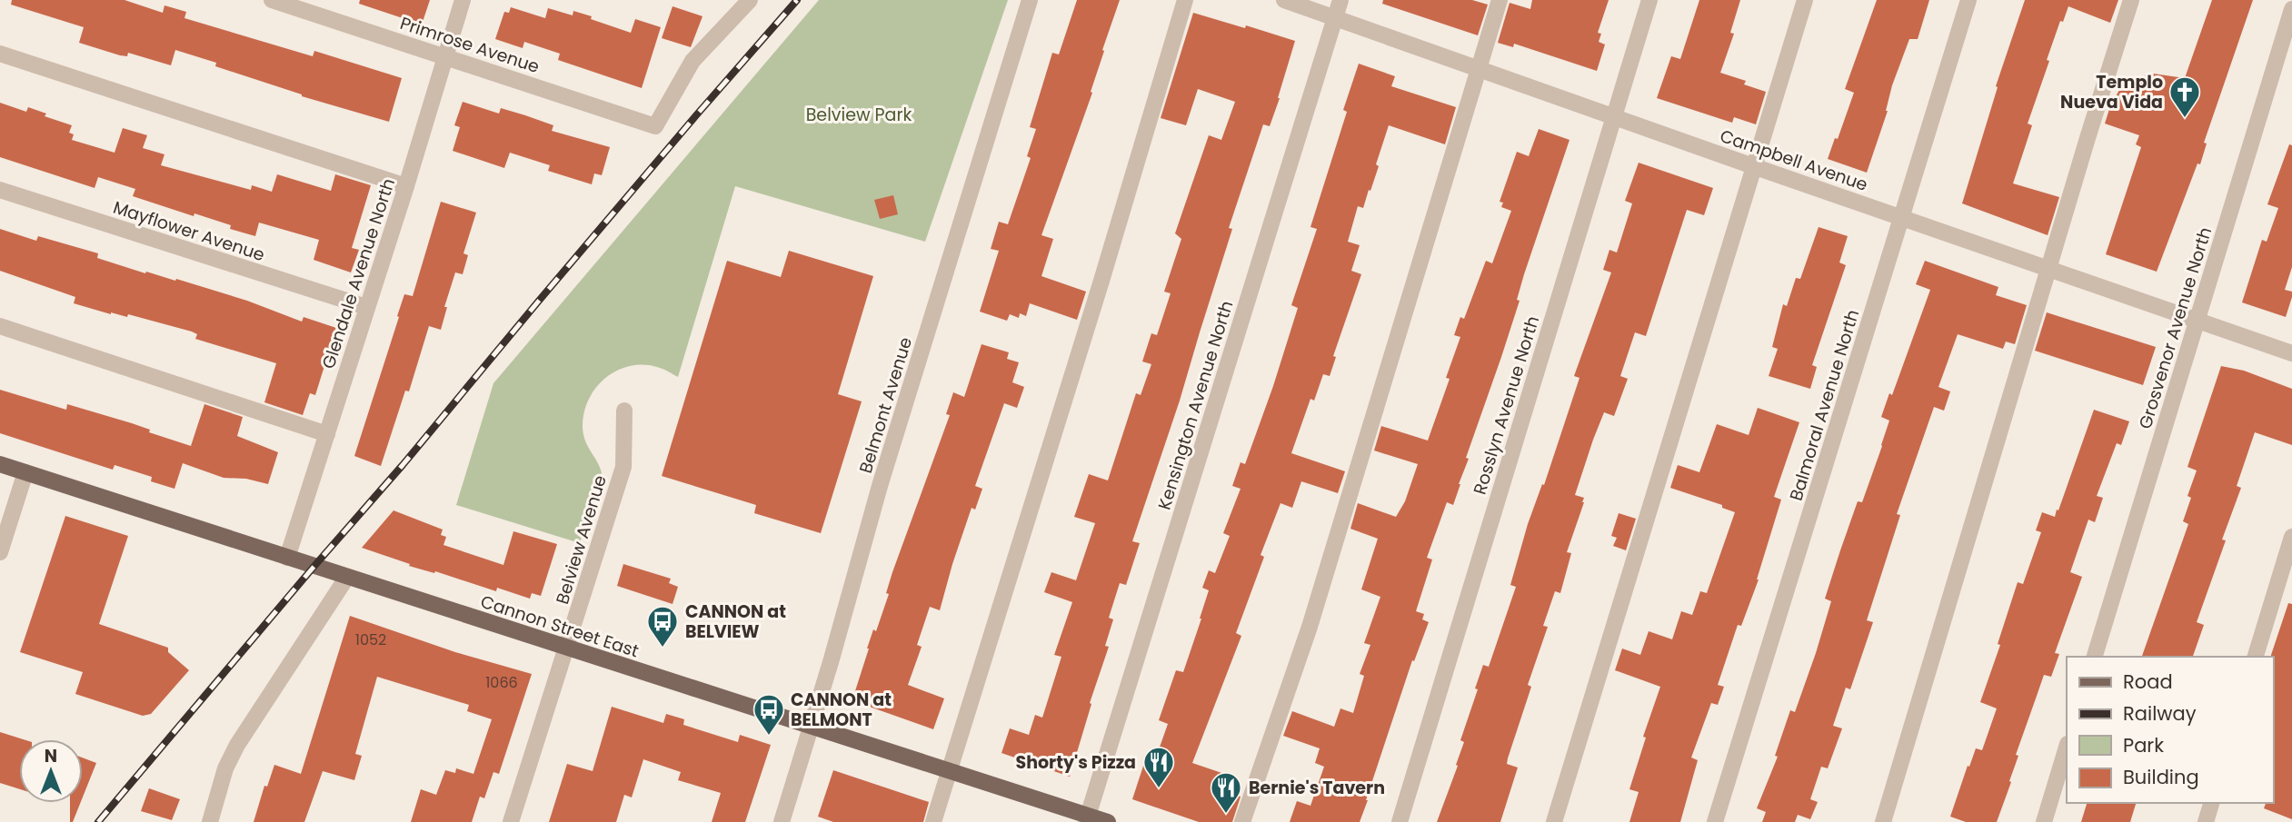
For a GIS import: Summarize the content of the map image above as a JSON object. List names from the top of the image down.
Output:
{
  "streets": {
    "main road": ["Cannon Street East"],
    "street": [
      "Primrose Avenue",
      "Campbell Avenue",
      "Mayflower Avenue",
      "Glendale Avenue North",
      "Grosvenor Avenue North",
      "Belmont Avenue",
      "Kensington Avenue North",
      "Rosslyn Avenue North",
      "Balmoral Avenue North",
      "Belview Avenue"
    ]
  },
  "crossings": [
    ["Primrose Avenue", "Glendale Avenue North"],
    ["Campbell Avenue", "Grosvenor Avenue North"],
    ["Campbell Avenue", "Kensington Avenue North"],
    ["Campbell Avenue", "Rosslyn Avenue North"],
    ["Campbell Avenue", "Balmoral Avenue North"],
    ["Mayflower Avenue", "Glendale Avenue North"],
    ["Glendale Avenue North", "Cannon Street East"],
    ["Belmont Avenue", "Cannon Street East"],
    ["Kensington Avenue North", "Cannon Street East"],
    ["Belview Avenue", "Cannon Street East"]
  ],
  "parks": ["Belview Park"],
  "places": {
    "church": ["Templo Nueva Vida"],
    "bus stop": ["CANNON at BELVIEW", "CANNON at BELMONT"],
    "restaurant": ["Shorty's Pizza", "Bernie's Tavern"]
  },
  "house_numbers": ["1052", "1066"],
  "legend": [
    "Road",
    "Railway",
    "Park",
    "Building"
  ],
  "north": "top"
}
